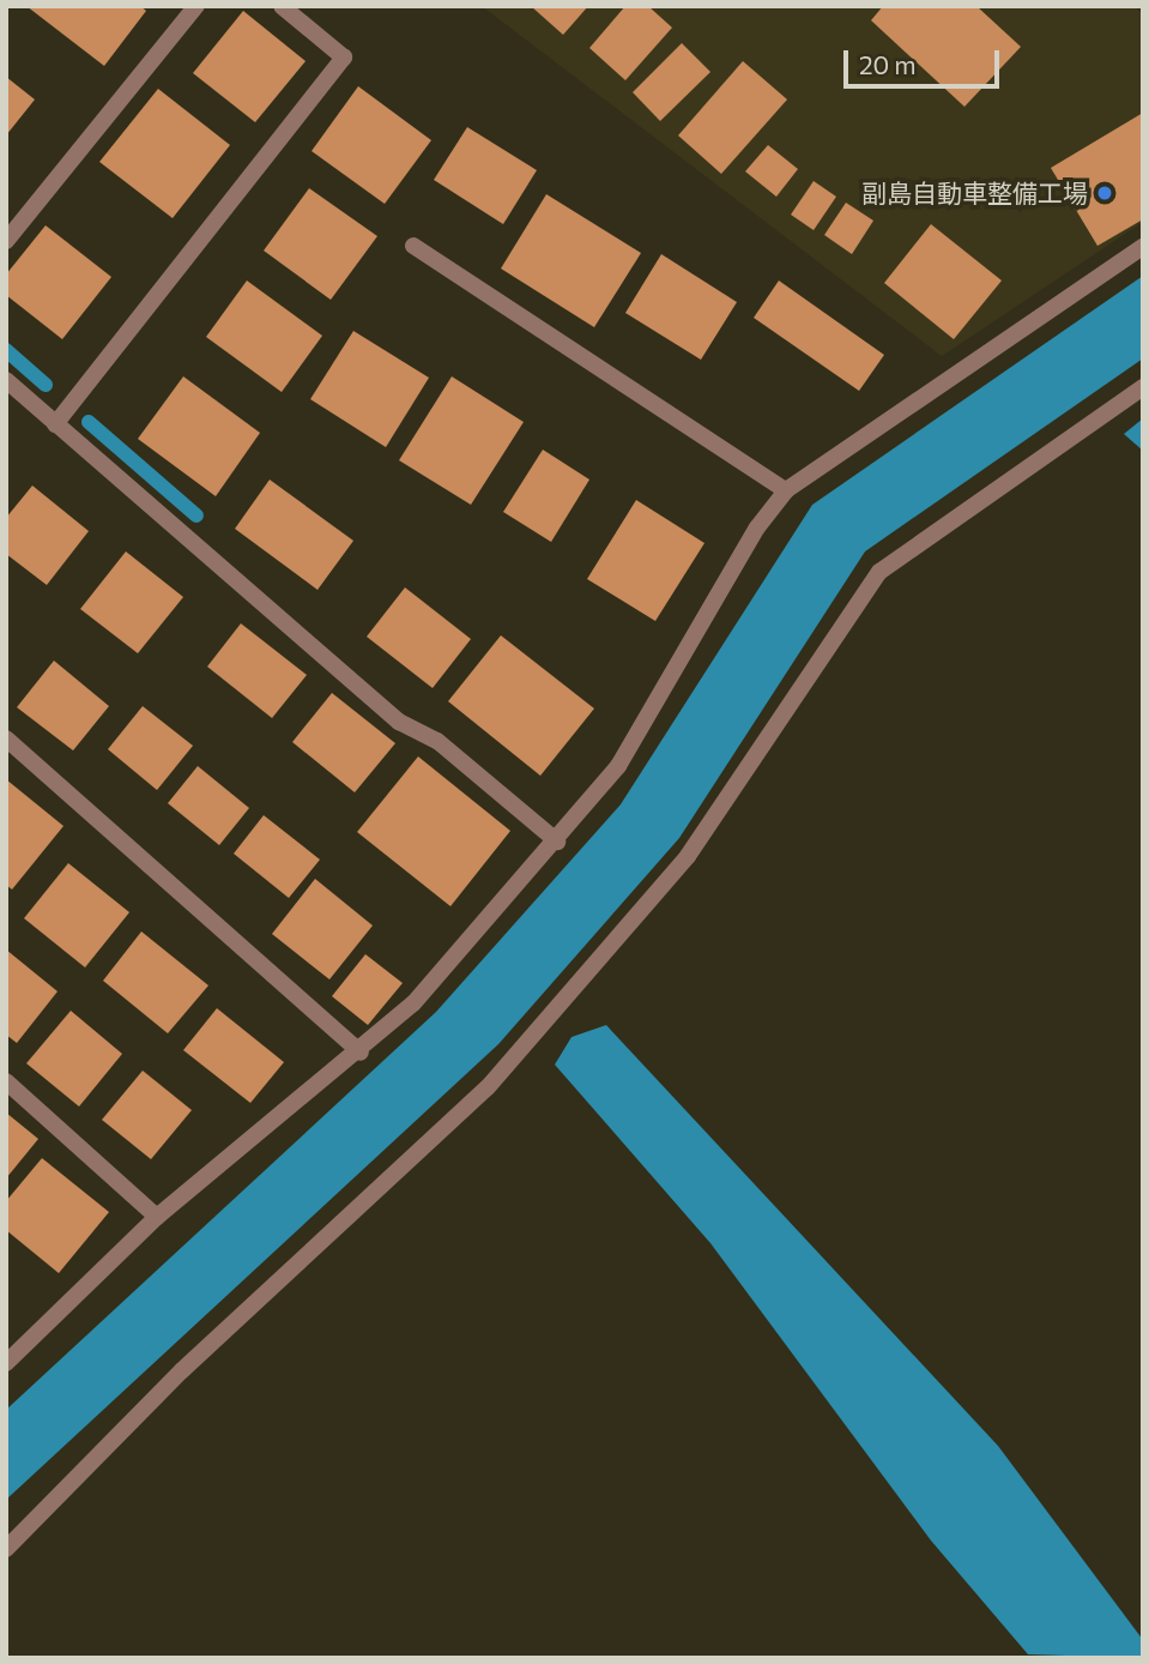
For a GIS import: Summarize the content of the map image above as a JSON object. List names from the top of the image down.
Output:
{
  "places": ["副島自動車整備工場"],
  "scale_bar": "20 m"
}
